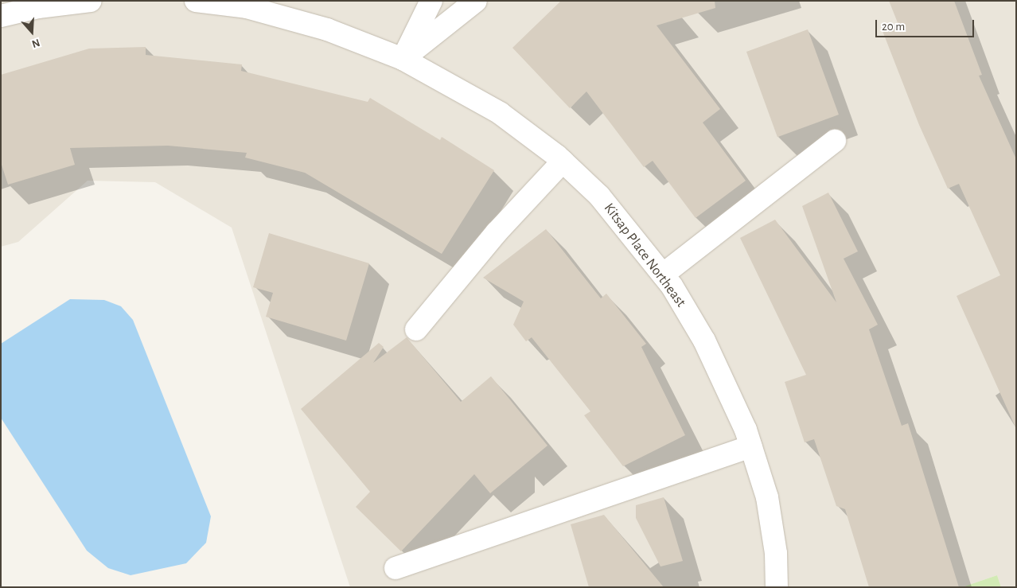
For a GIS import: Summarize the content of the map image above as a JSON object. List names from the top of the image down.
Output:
{
  "streets": {
    "street": ["Kitsap Place Northeast"]
  },
  "scale_bar": "20 m",
  "north": "bottom"
}
